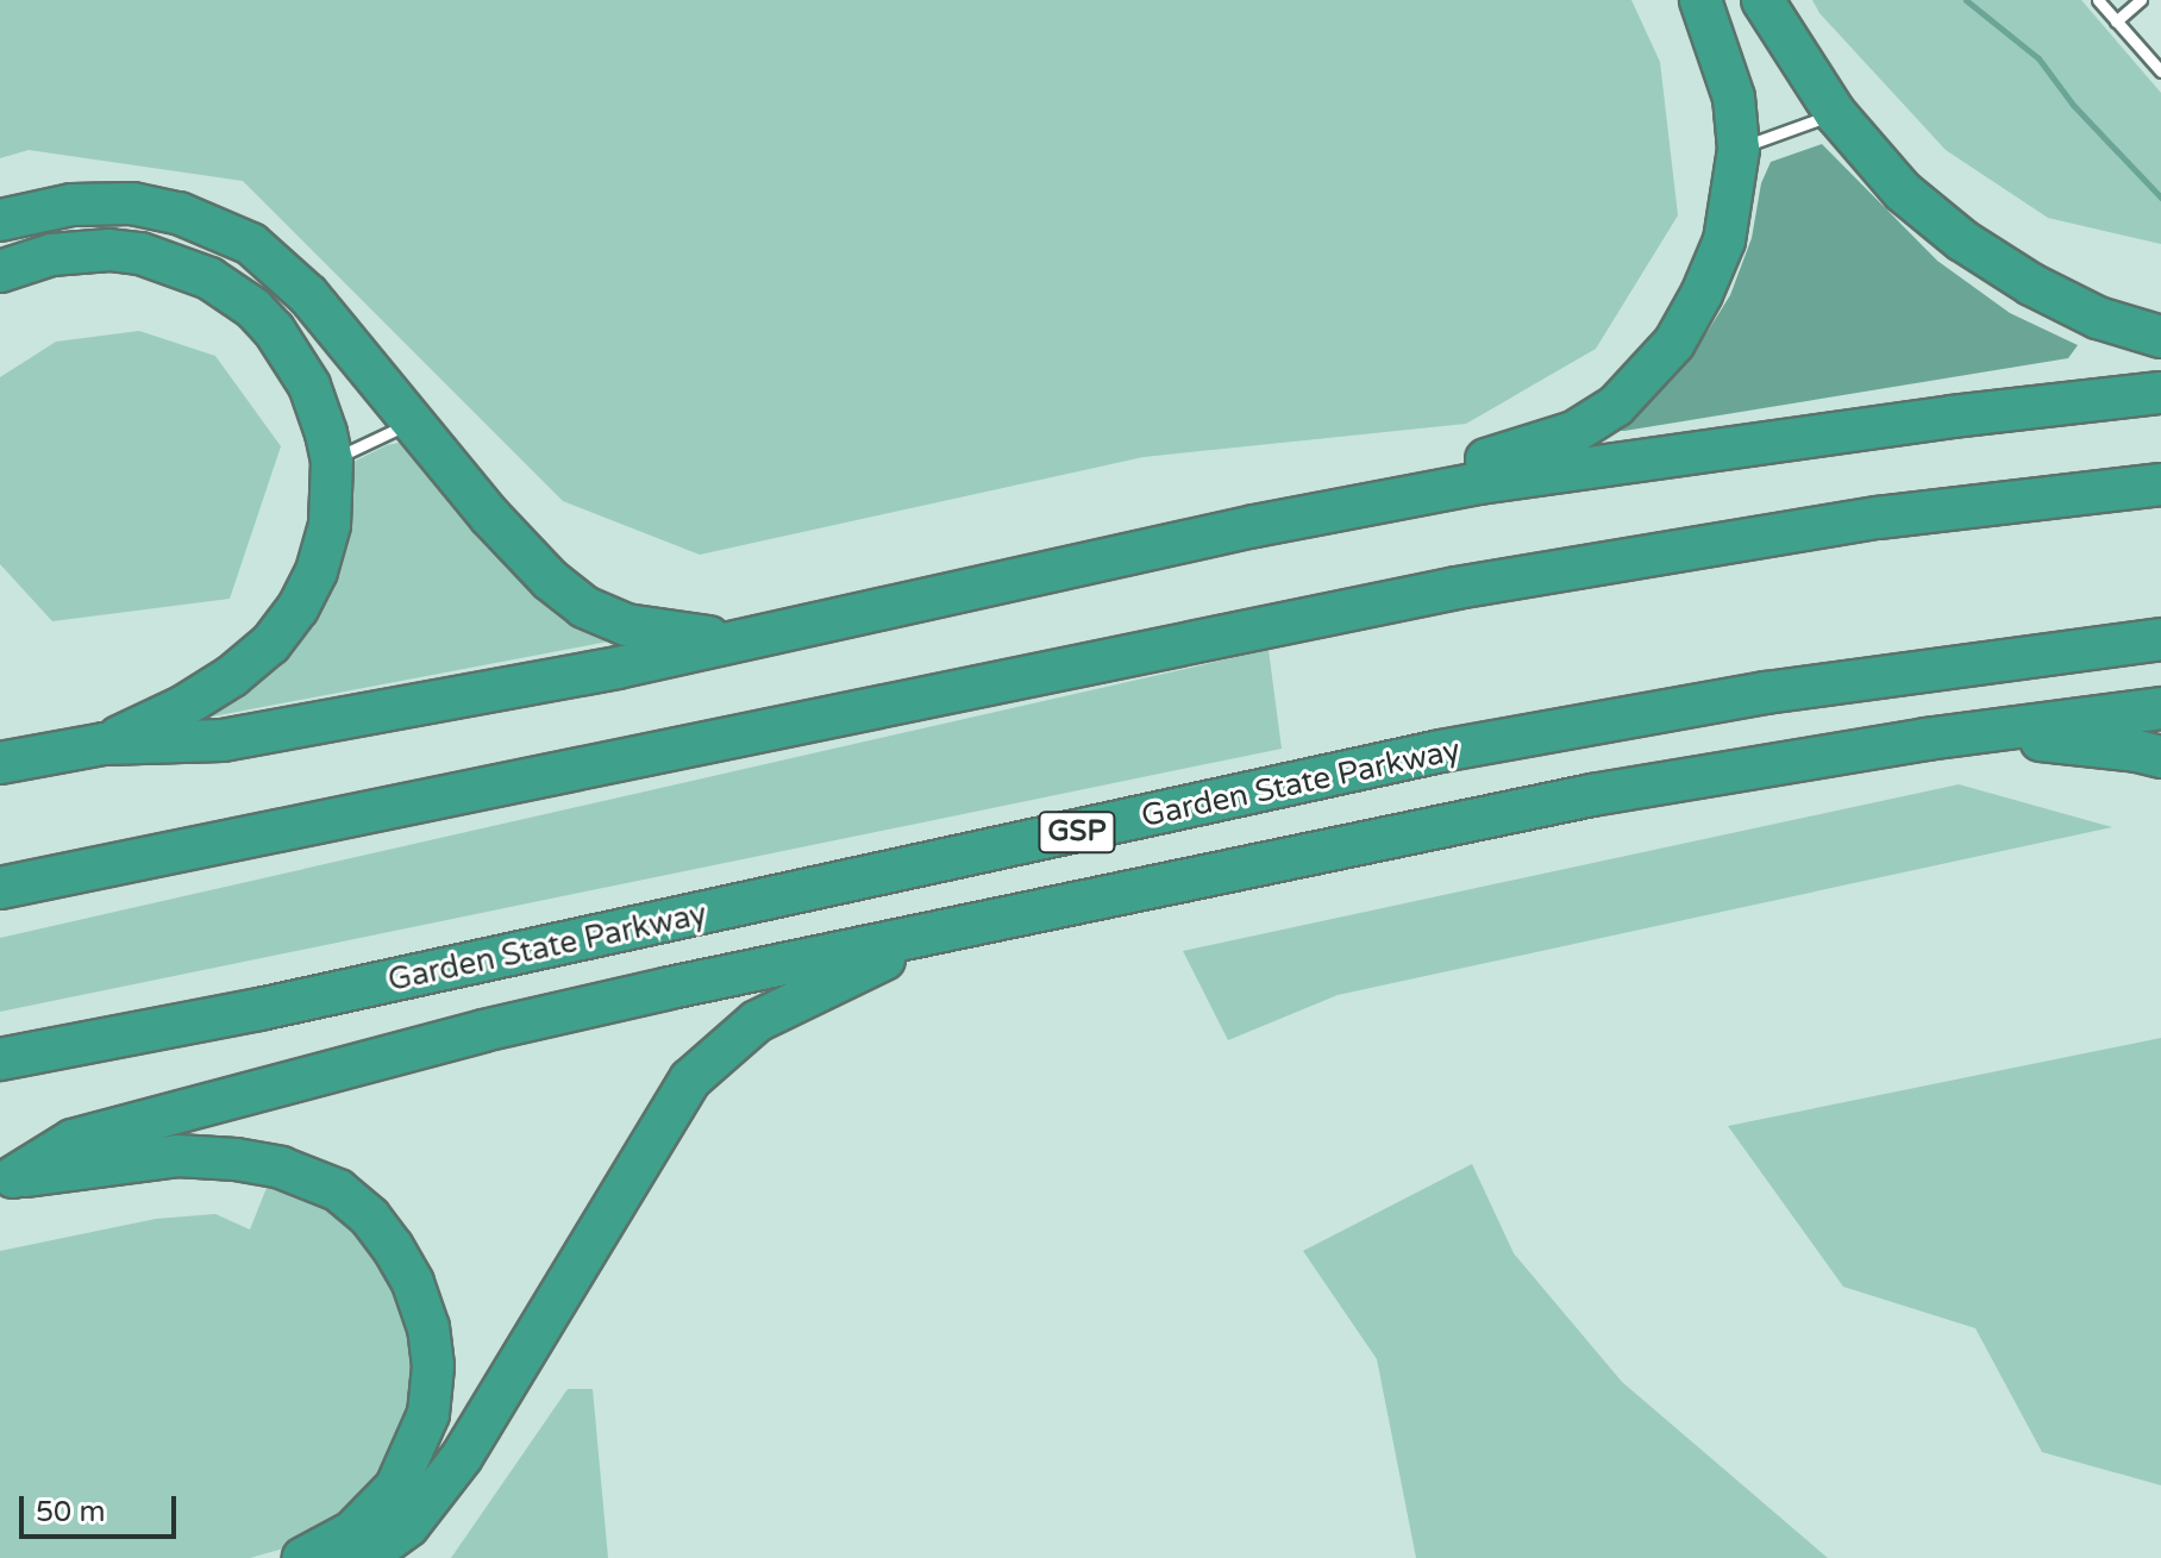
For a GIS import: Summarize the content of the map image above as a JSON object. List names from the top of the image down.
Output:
{
  "streets": {
    "highway": ["Garden State Parkway", "GSP"]
  },
  "scale_bar": "50 m"
}
